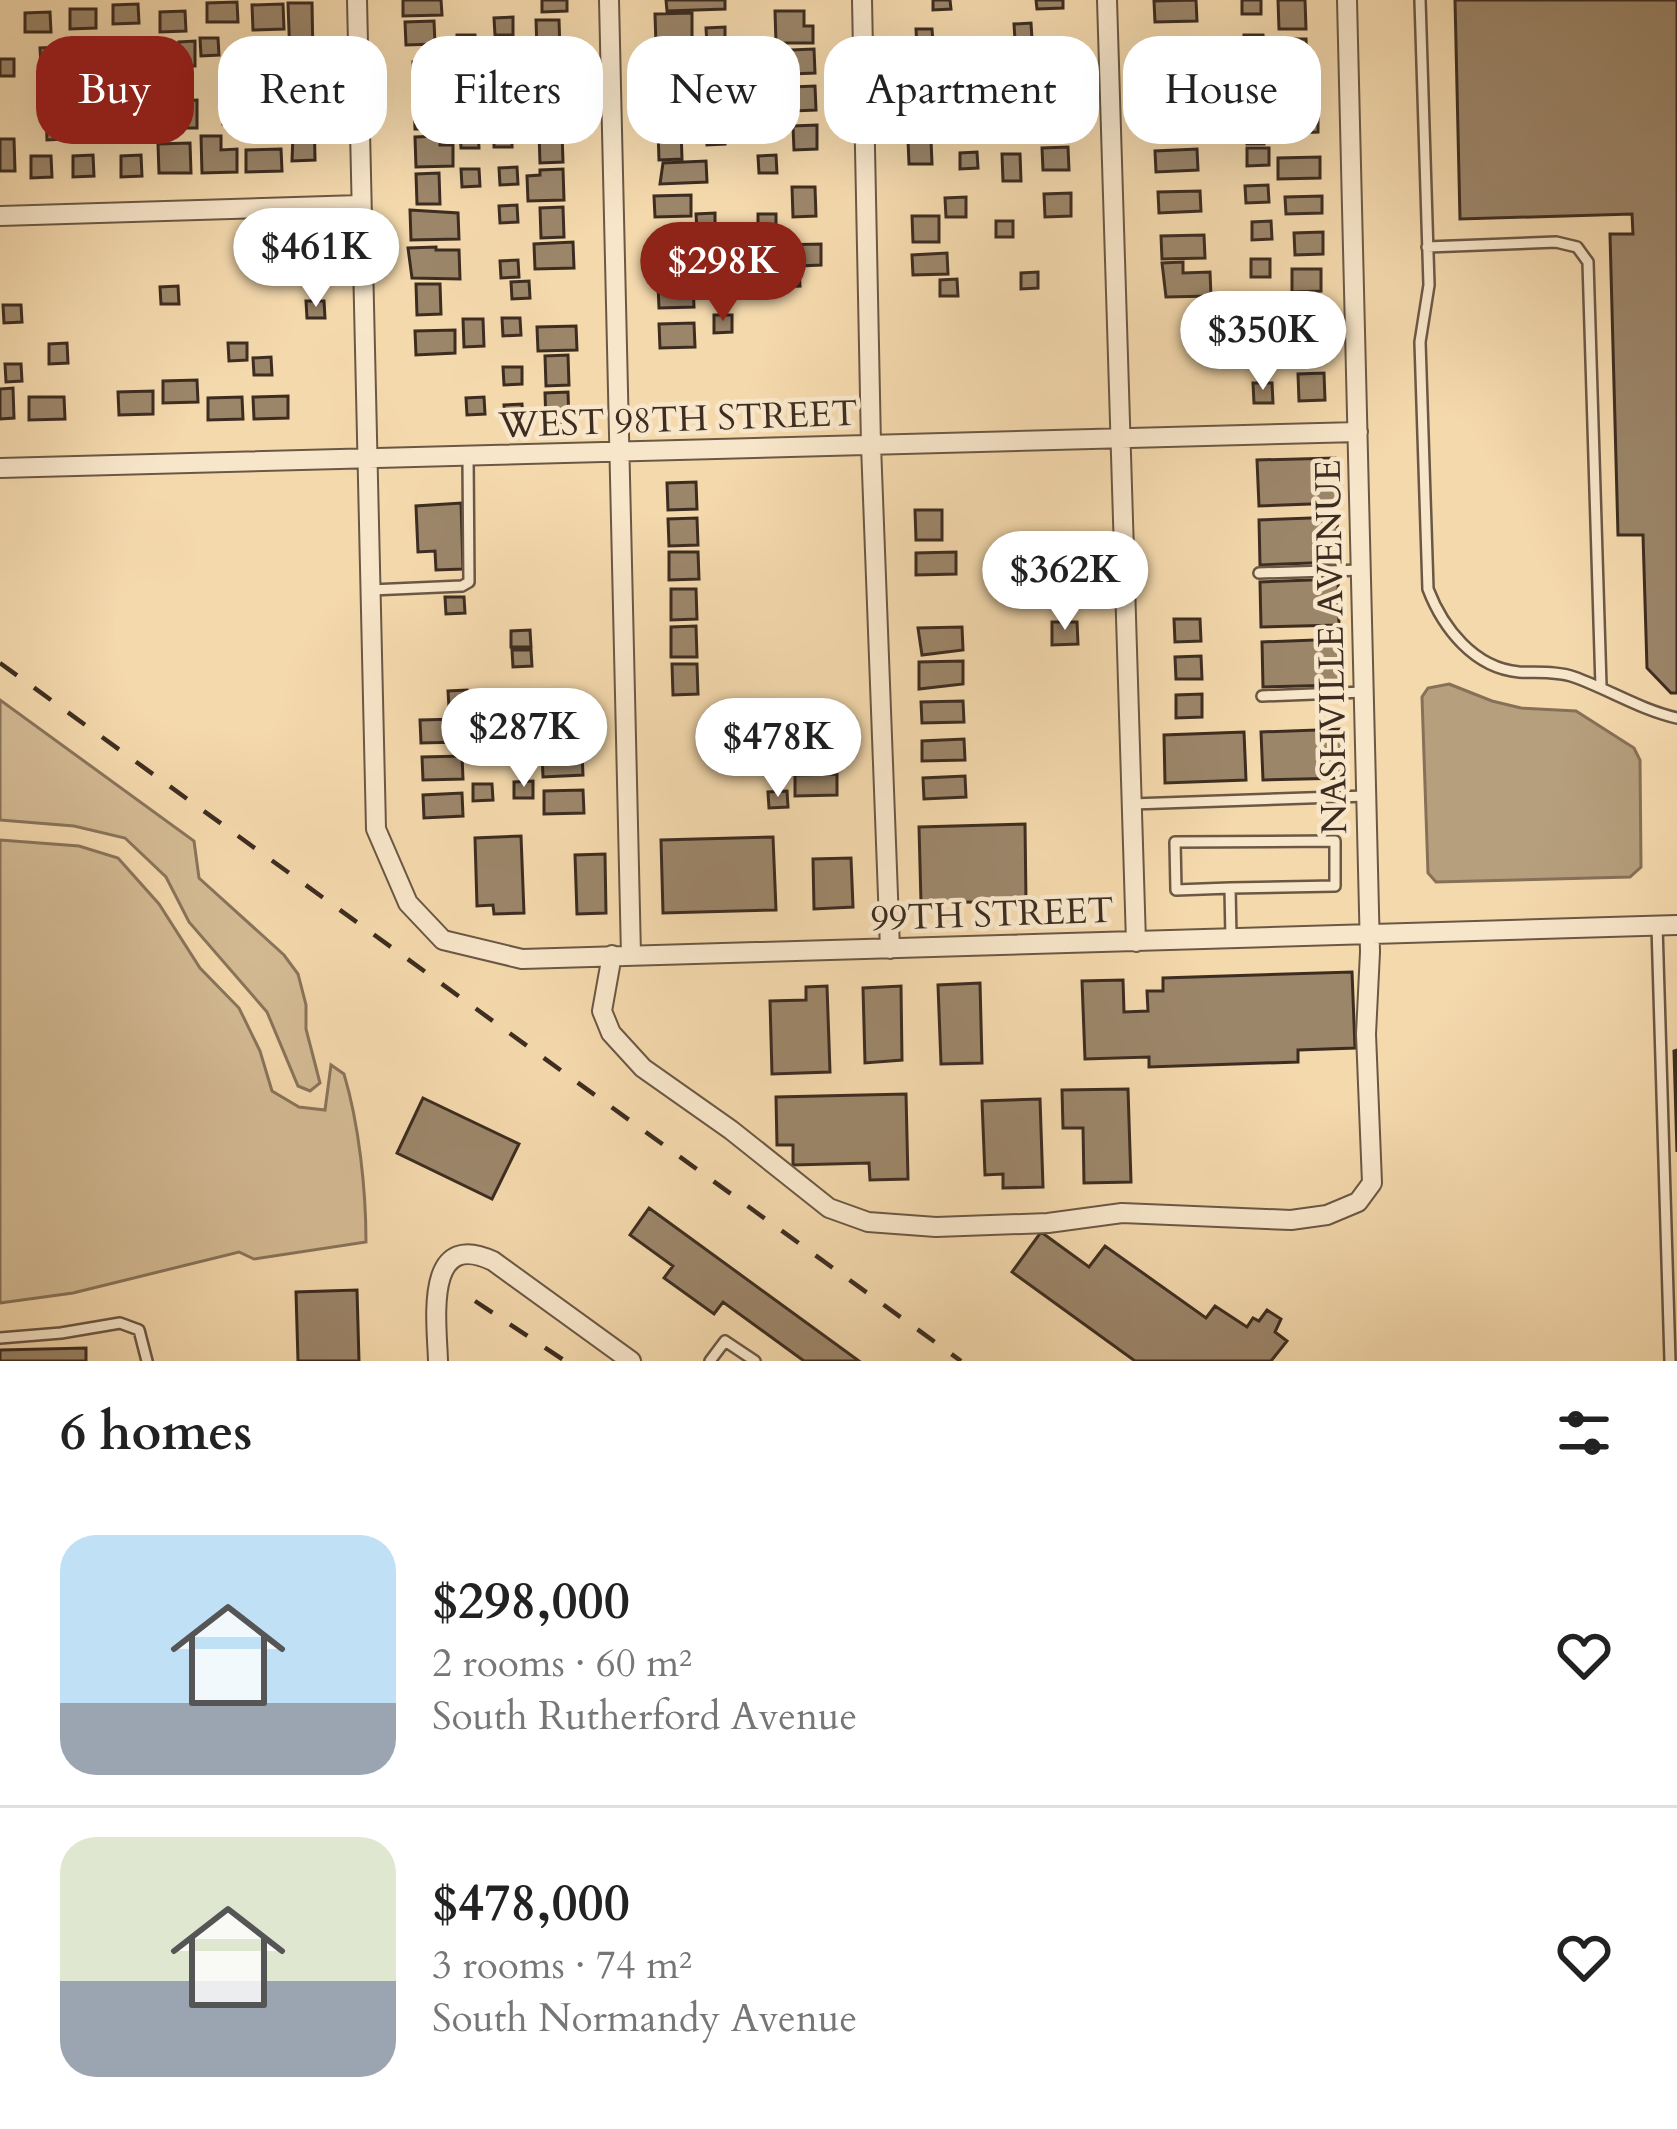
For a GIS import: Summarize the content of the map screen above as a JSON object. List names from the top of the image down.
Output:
{
  "streets": {
    "street": ["WEST 98TH STREET", "NASHVILLE AVENUE", "99TH STREET"]
  },
  "crossings": [
    ["WEST 98TH STREET", "NASHVILLE AVENUE"],
    ["NASHVILLE AVENUE", "99TH STREET"]
  ],
  "page": {
    "chip": [
      "Buy",
      "Rent",
      "Filters",
      "New",
      "Apartment",
      "House"
    ],
    "price": [
      "$461K",
      "$298K",
      "$350K",
      "$362K",
      "$287K",
      "$478K"
    ],
    "heading": "6 homes",
    "list": [
      {
        "name": "$298,000",
        "note": "2 rooms · 60 m² · South Rutherford Avenue"
      },
      {
        "name": "$478,000",
        "note": "3 rooms · 74 m² · South Normandy Avenue"
      }
    ]
  }
}
